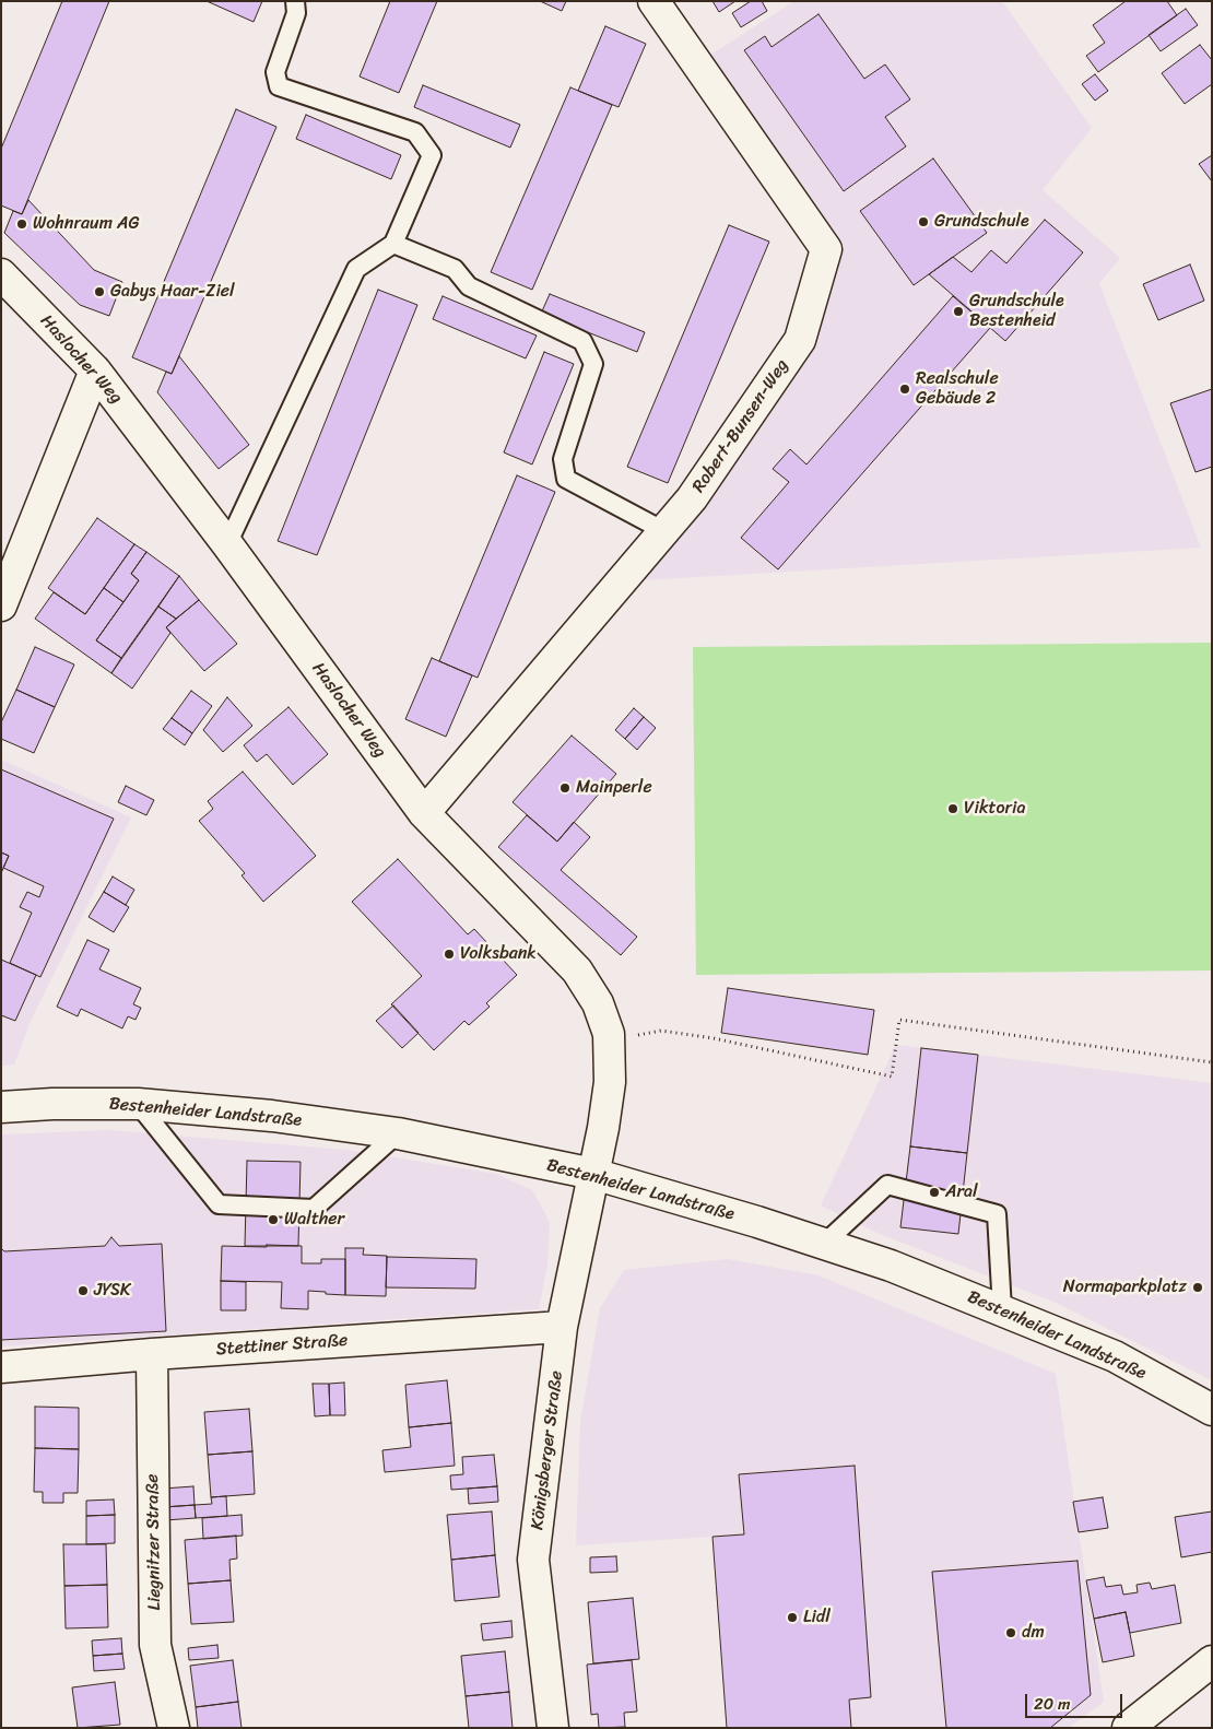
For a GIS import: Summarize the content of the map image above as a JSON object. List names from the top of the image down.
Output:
{
  "streets": {
    "street": [
      "Haslocher Weg",
      "Robert-Bunsen-Weg",
      "Bestenheider Landstraße",
      "Stettiner Straße",
      "Königsberger Straße",
      "Liegnitzer Straße"
    ]
  },
  "crossings": [
    ["Haslocher Weg", "Robert-Bunsen-Weg"],
    ["Haslocher Weg", "Bestenheider Landstraße"],
    ["Haslocher Weg", "Königsberger Straße"],
    ["Bestenheider Landstraße", "Königsberger Straße"],
    ["Stettiner Straße", "Königsberger Straße"],
    ["Stettiner Straße", "Liegnitzer Straße"]
  ],
  "places": [
    "Grundschule",
    "Wohnraum AG",
    "Gabys Haar-Ziel",
    "Grundschule Bestenheid",
    "Realschule Gebäude 2",
    "Mainperle",
    "Viktoria",
    "Volksbank",
    "Aral",
    "Walther",
    "Normaparkplatz",
    "JYSK",
    "Lidl",
    "dm"
  ],
  "scale_bar": "20 m"
}
